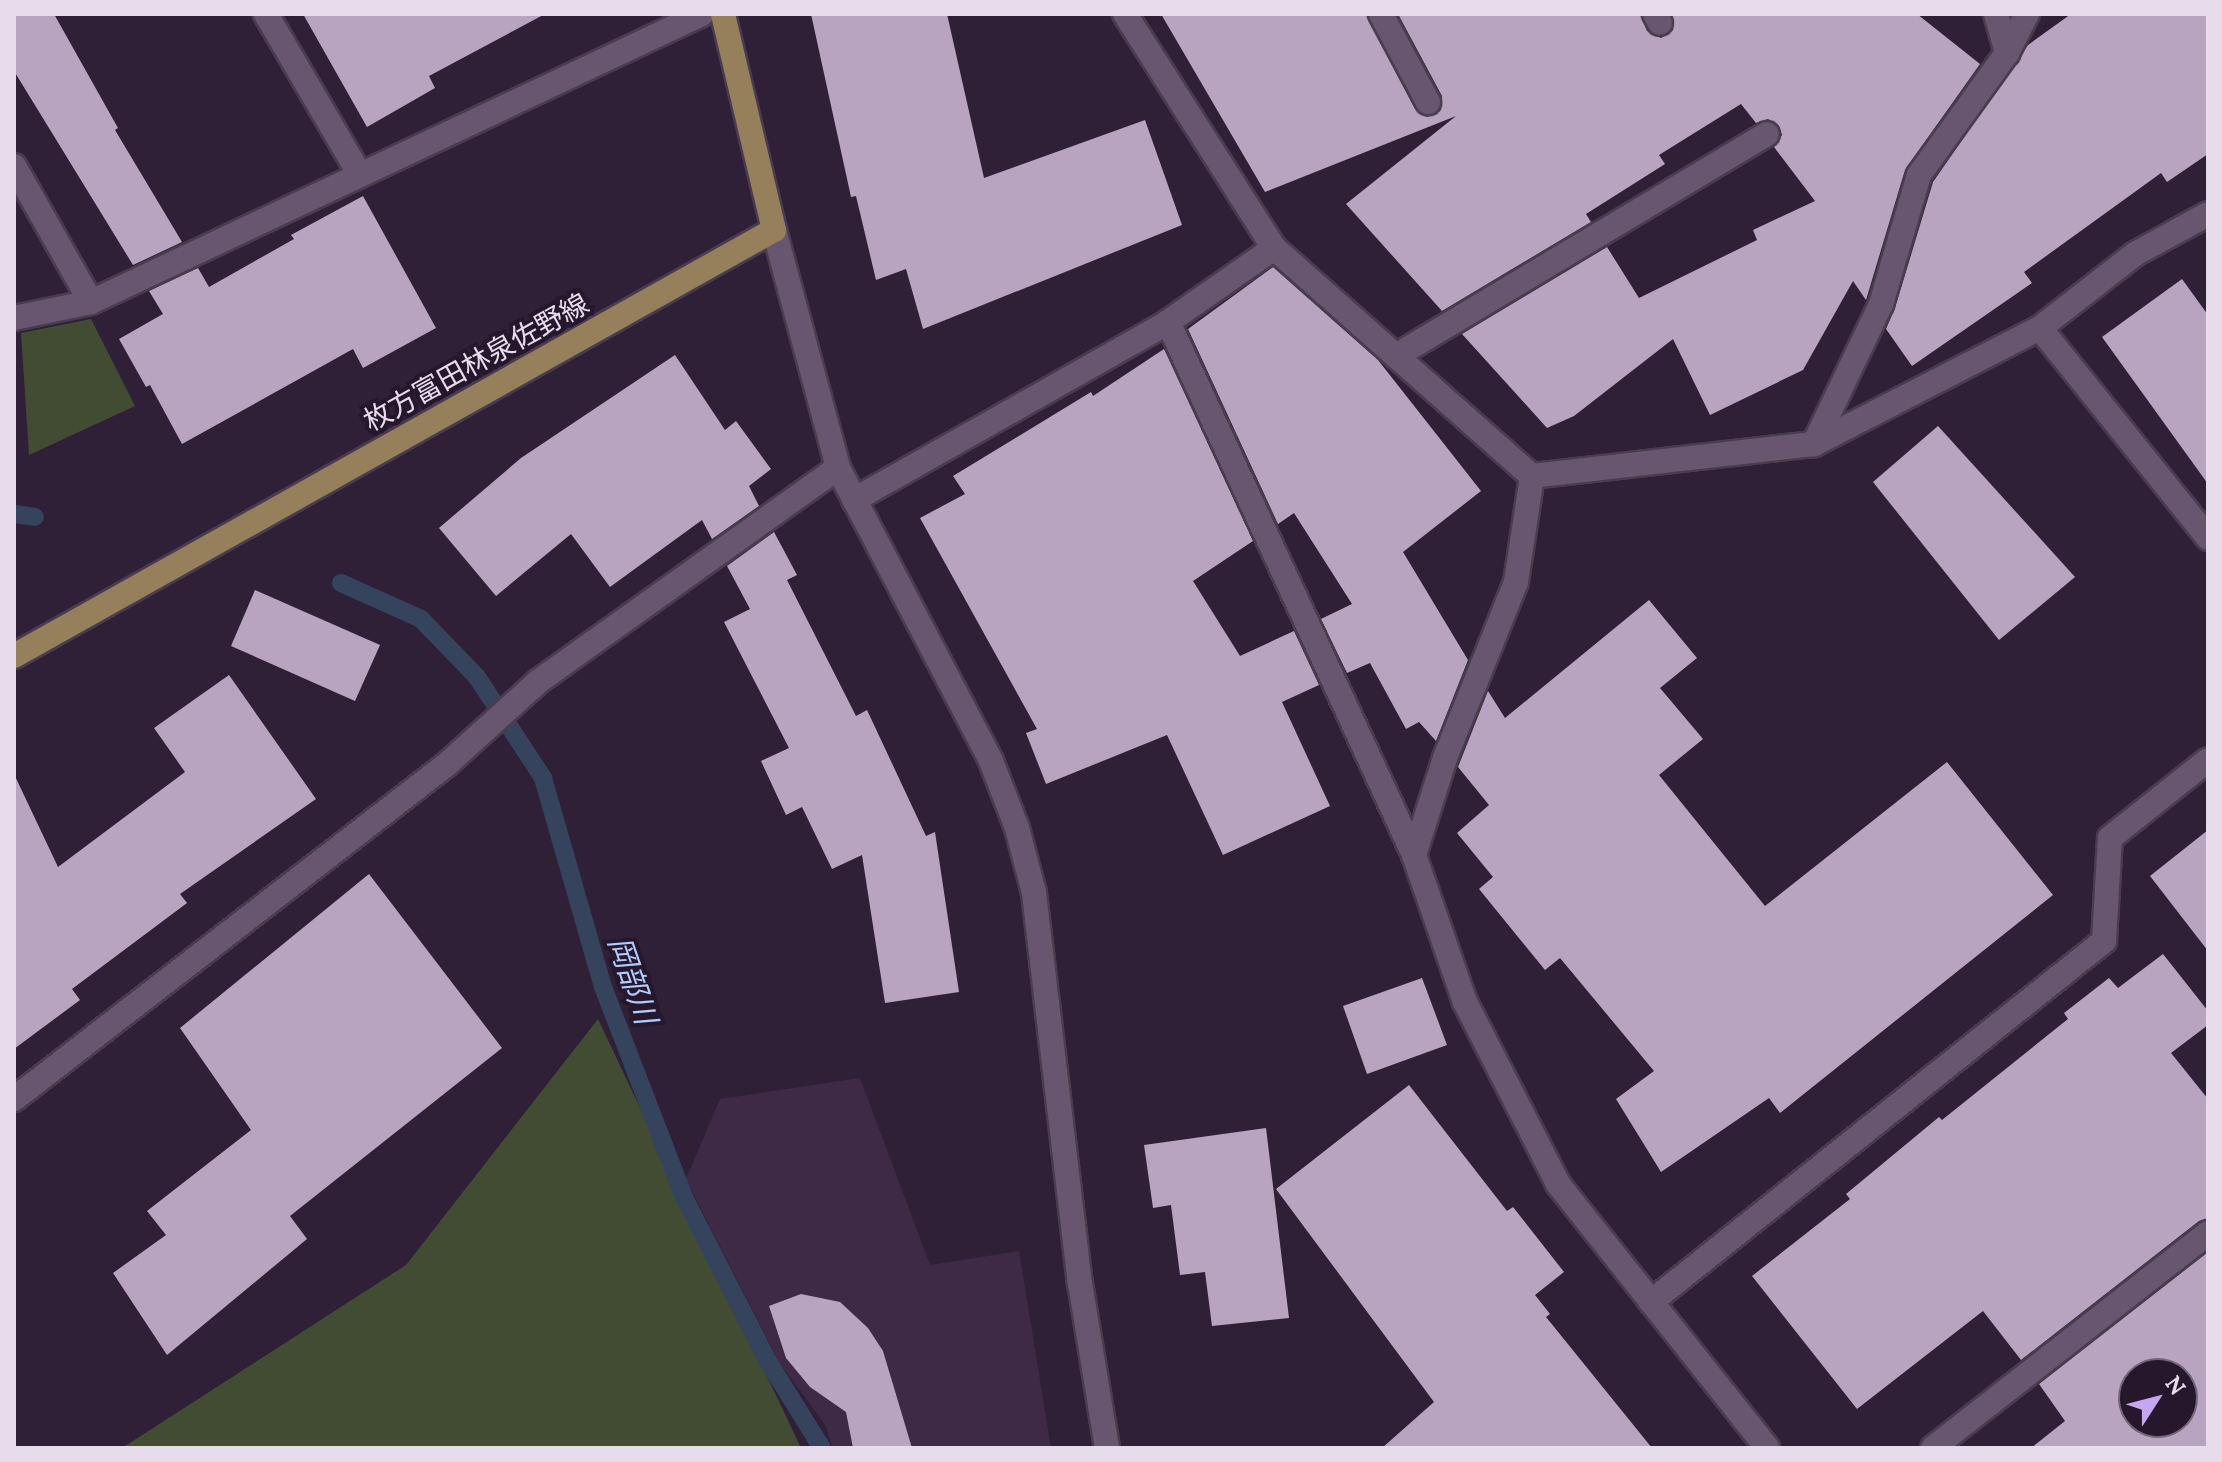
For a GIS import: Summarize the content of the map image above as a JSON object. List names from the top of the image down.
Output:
{
  "streets": {
    "main road": ["枚方富田林泉佐野線"]
  },
  "water": ["岡部川"],
  "north": "top right"
}
